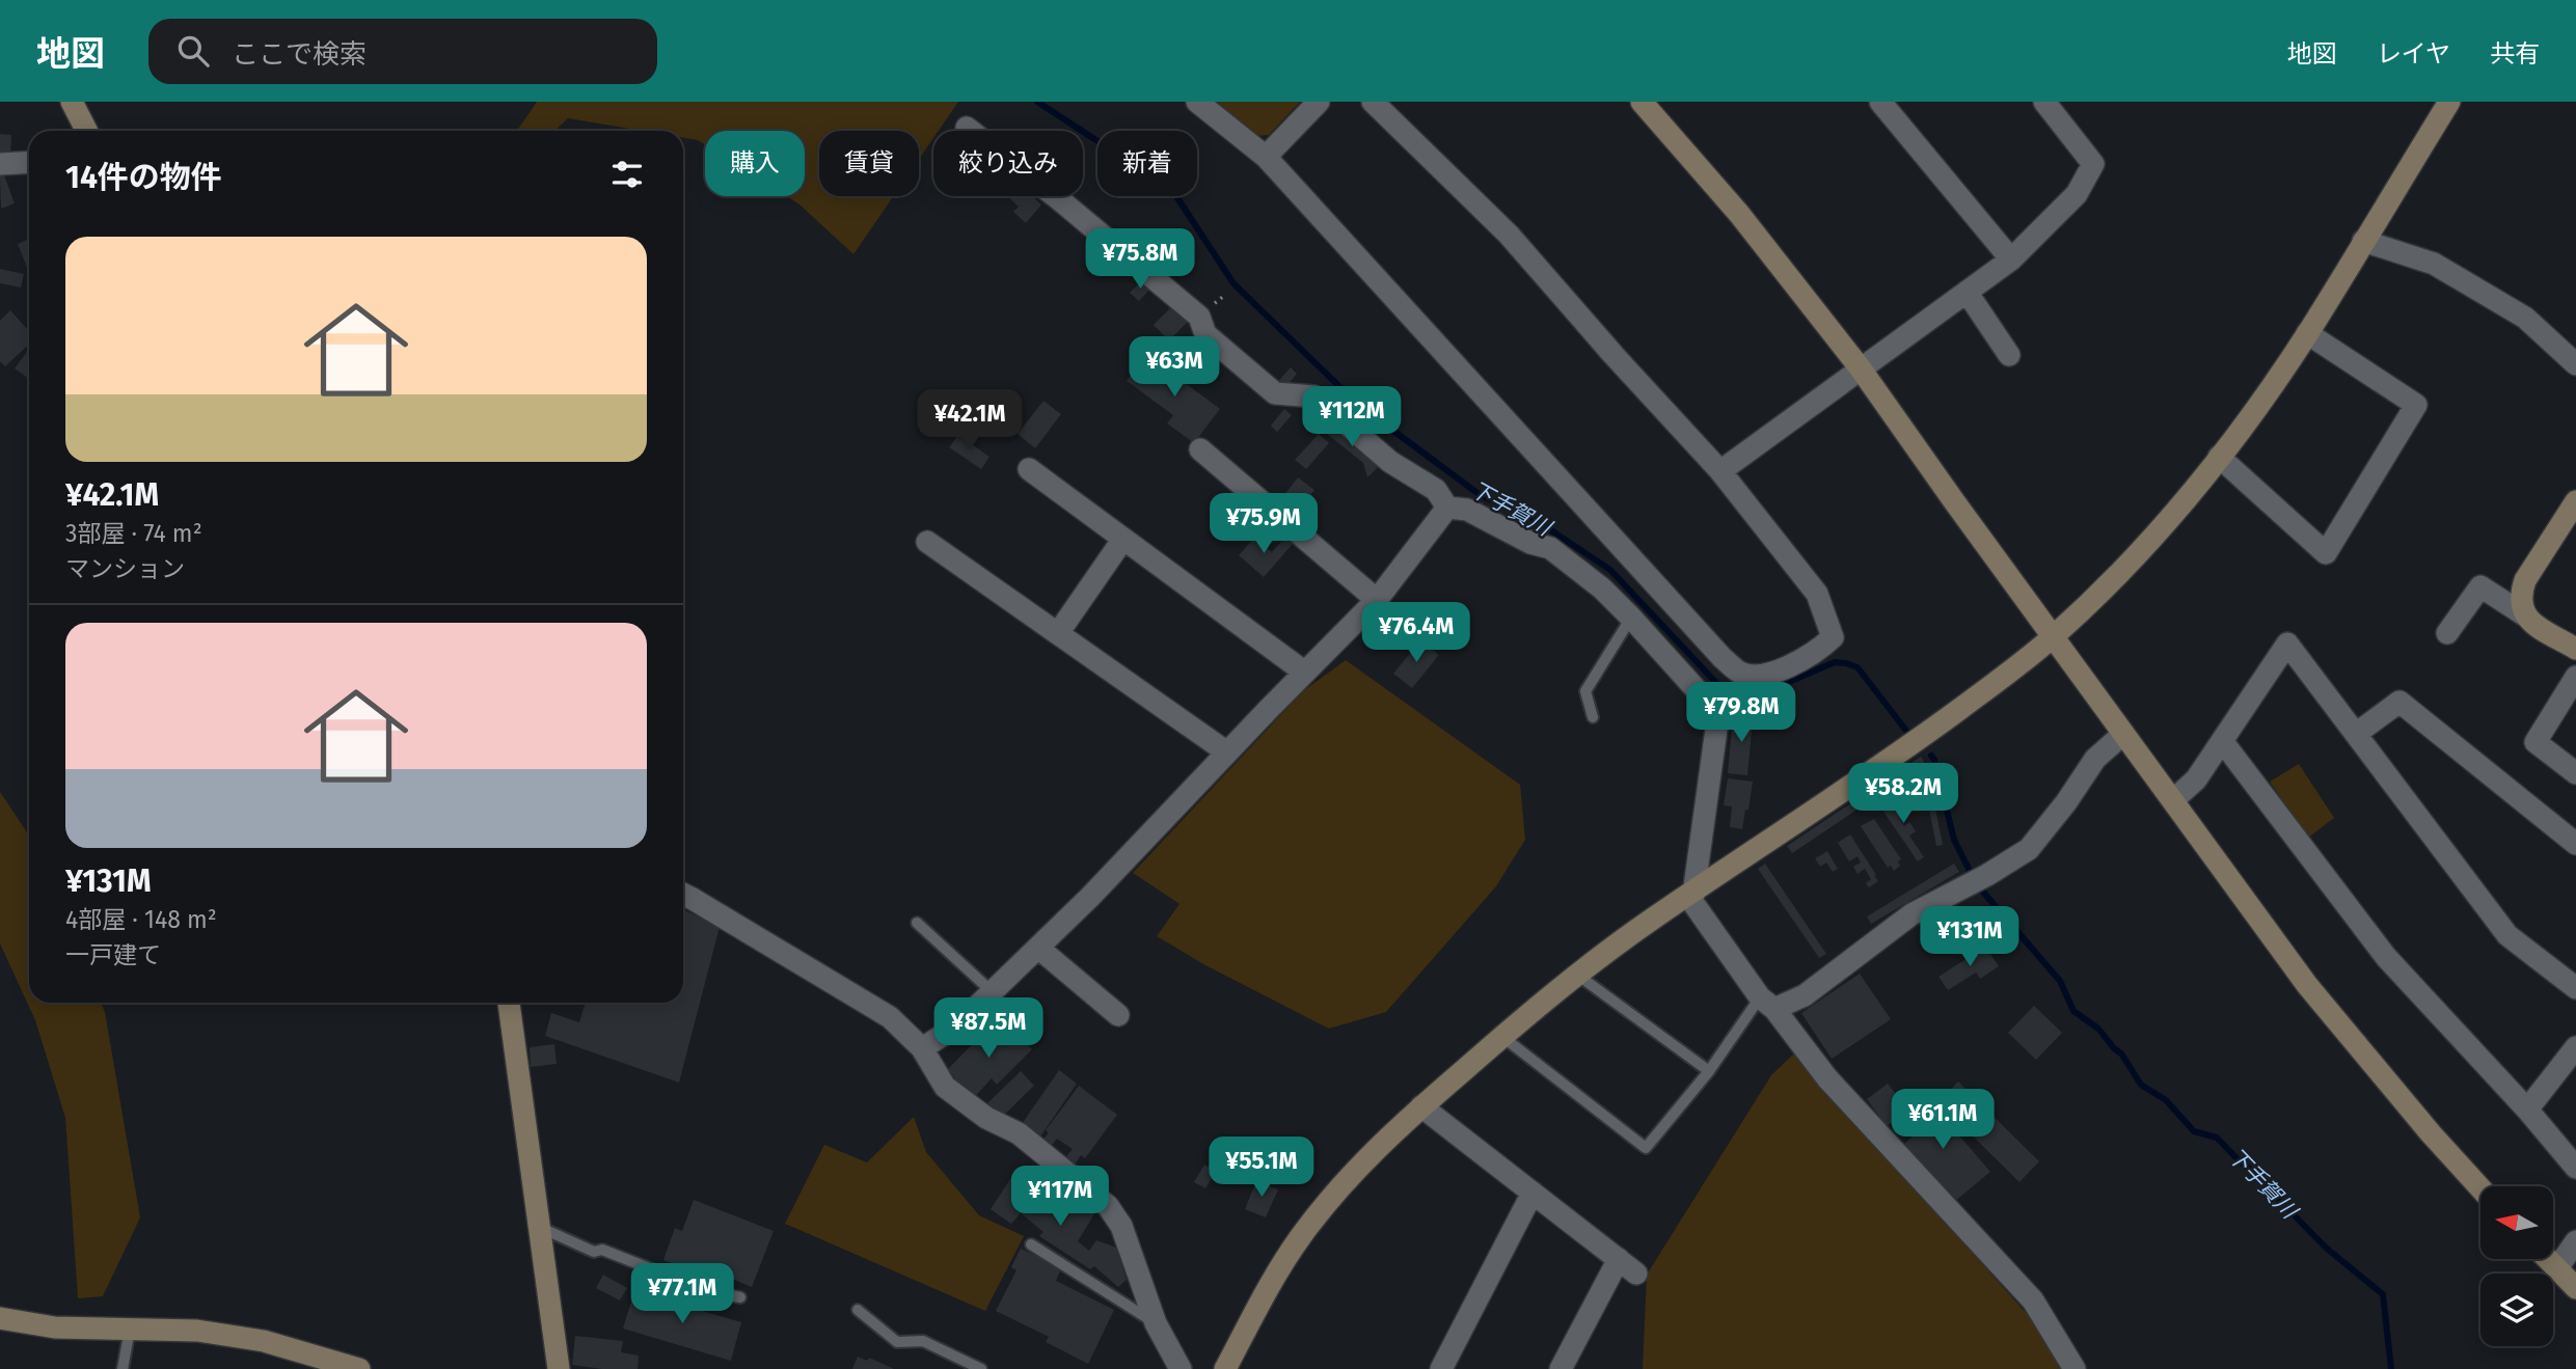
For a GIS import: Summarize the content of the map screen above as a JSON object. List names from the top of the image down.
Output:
{
  "water": ["下手賀川"],
  "north": "left",
  "page": {
    "header": "地図",
    "search": "ここで検索",
    "nav": ["地図", "レイヤ", "共有"],
    "chip": [
      "購入",
      "賃貸",
      "絞り込み",
      "新着"
    ],
    "heading": "14件の物件",
    "list": [
      {
        "name": "¥42.1M",
        "note": "3部屋 · 74 m² · マンション"
      },
      {
        "name": "¥131M",
        "note": "4部屋 · 148 m² · 一戸建て"
      }
    ],
    "price": [
      "¥75.8M",
      "¥63M",
      "¥112M",
      "¥42.1M",
      "¥75.9M",
      "¥76.4M",
      "¥79.8M",
      "¥58.2M",
      "¥131M",
      "¥87.5M",
      "¥61.1M",
      "¥55.1M",
      "¥117M",
      "¥77.1M"
    ]
  }
}
